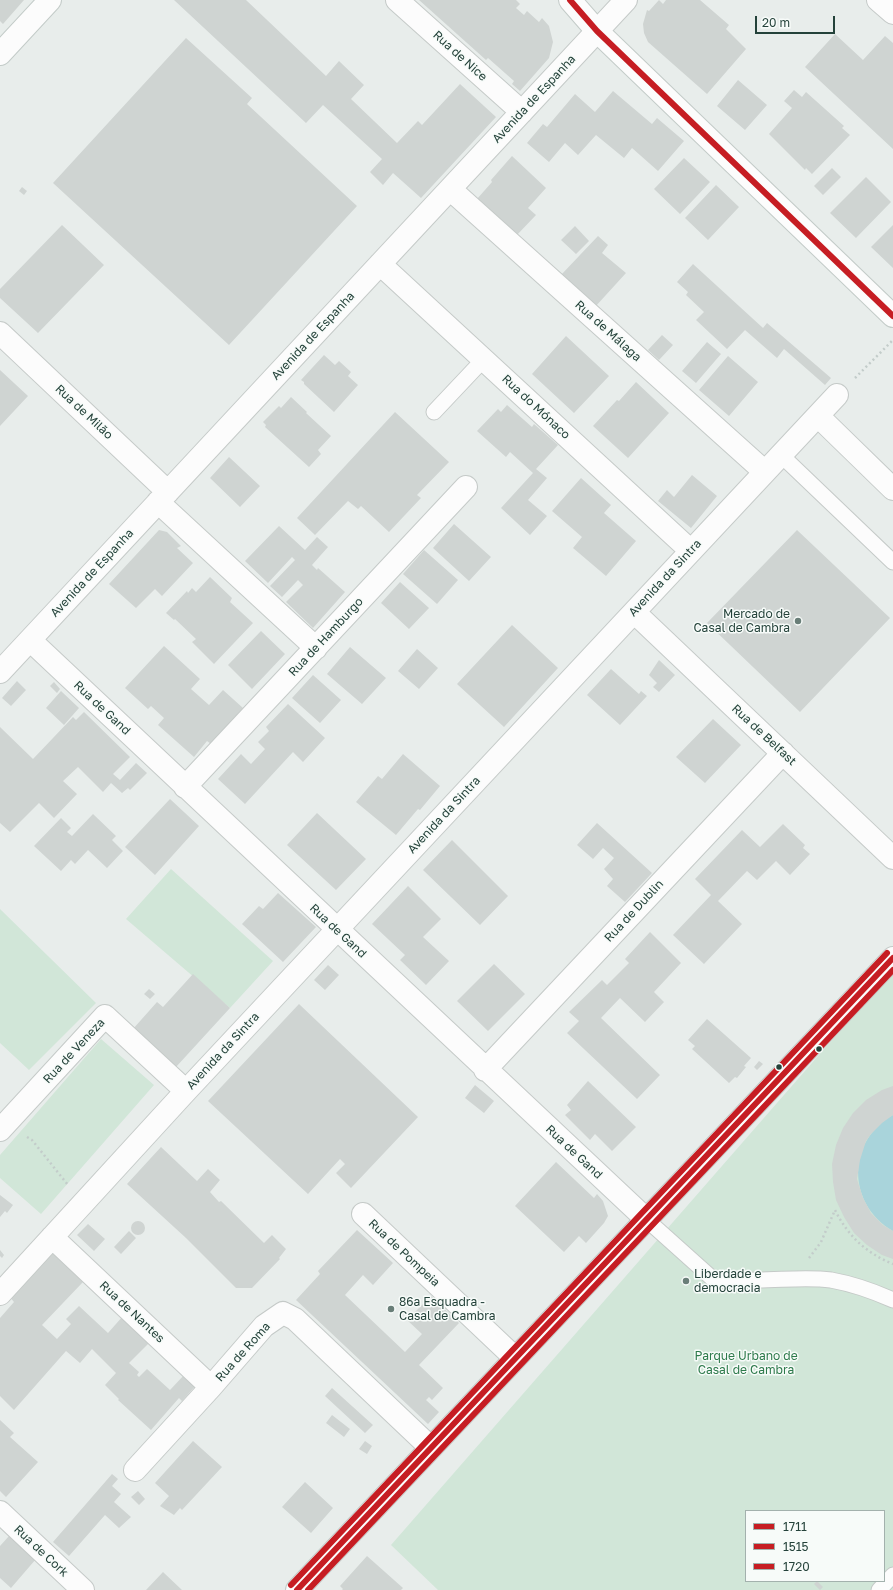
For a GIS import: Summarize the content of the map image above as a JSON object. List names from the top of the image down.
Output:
{
  "streets": {
    "street": [
      "Rua de Nice",
      "Avenida de Espanha",
      "Rua de Málaga",
      "Rua do Mónaco",
      "Rua de Milão",
      "Avenida da Sintra",
      "Rua de Hamburgo",
      "Rua de Gand",
      "Rua de Belfast",
      "Rua de Dublin",
      "Rua de Veneza",
      "Rua de Pompeia",
      "Rua de Nantes",
      "Rua de Roma",
      "Rua de Cork"
    ]
  },
  "crossings": [
    ["Rua de Nice", "Avenida de Espanha"],
    ["Avenida de Espanha", "Rua de Málaga"],
    ["Avenida de Espanha", "Rua do Mónaco"],
    ["Avenida de Espanha", "Rua de Milão"],
    ["Avenida de Espanha", "Rua de Gand"],
    ["Rua de Málaga", "Avenida da Sintra"],
    ["Rua do Mónaco", "Avenida da Sintra"],
    ["Rua de Milão", "Rua de Hamburgo"],
    ["Avenida da Sintra", "Rua de Gand"],
    ["Avenida da Sintra", "Rua de Belfast"],
    ["Avenida da Sintra", "Rua de Veneza"],
    ["Avenida da Sintra", "Rua de Nantes"],
    ["Rua de Hamburgo", "Rua de Gand"],
    ["Rua de Gand", "Rua de Dublin"],
    ["Rua de Belfast", "Rua de Dublin"],
    ["Rua de Nantes", "Rua de Roma"]
  ],
  "parks": ["Parque Urbano de Casal de Cambra"],
  "places": ["Mercado de Casal de Cambra", "Liberdade e democracia", "86ª Esquadra - Casal de Cambra"],
  "lines": ["transit line 1711", "transit line 1720", "transit line 1515"],
  "legend": ["1711", "1515", "1720"],
  "scale_bar": "20 m"
}
